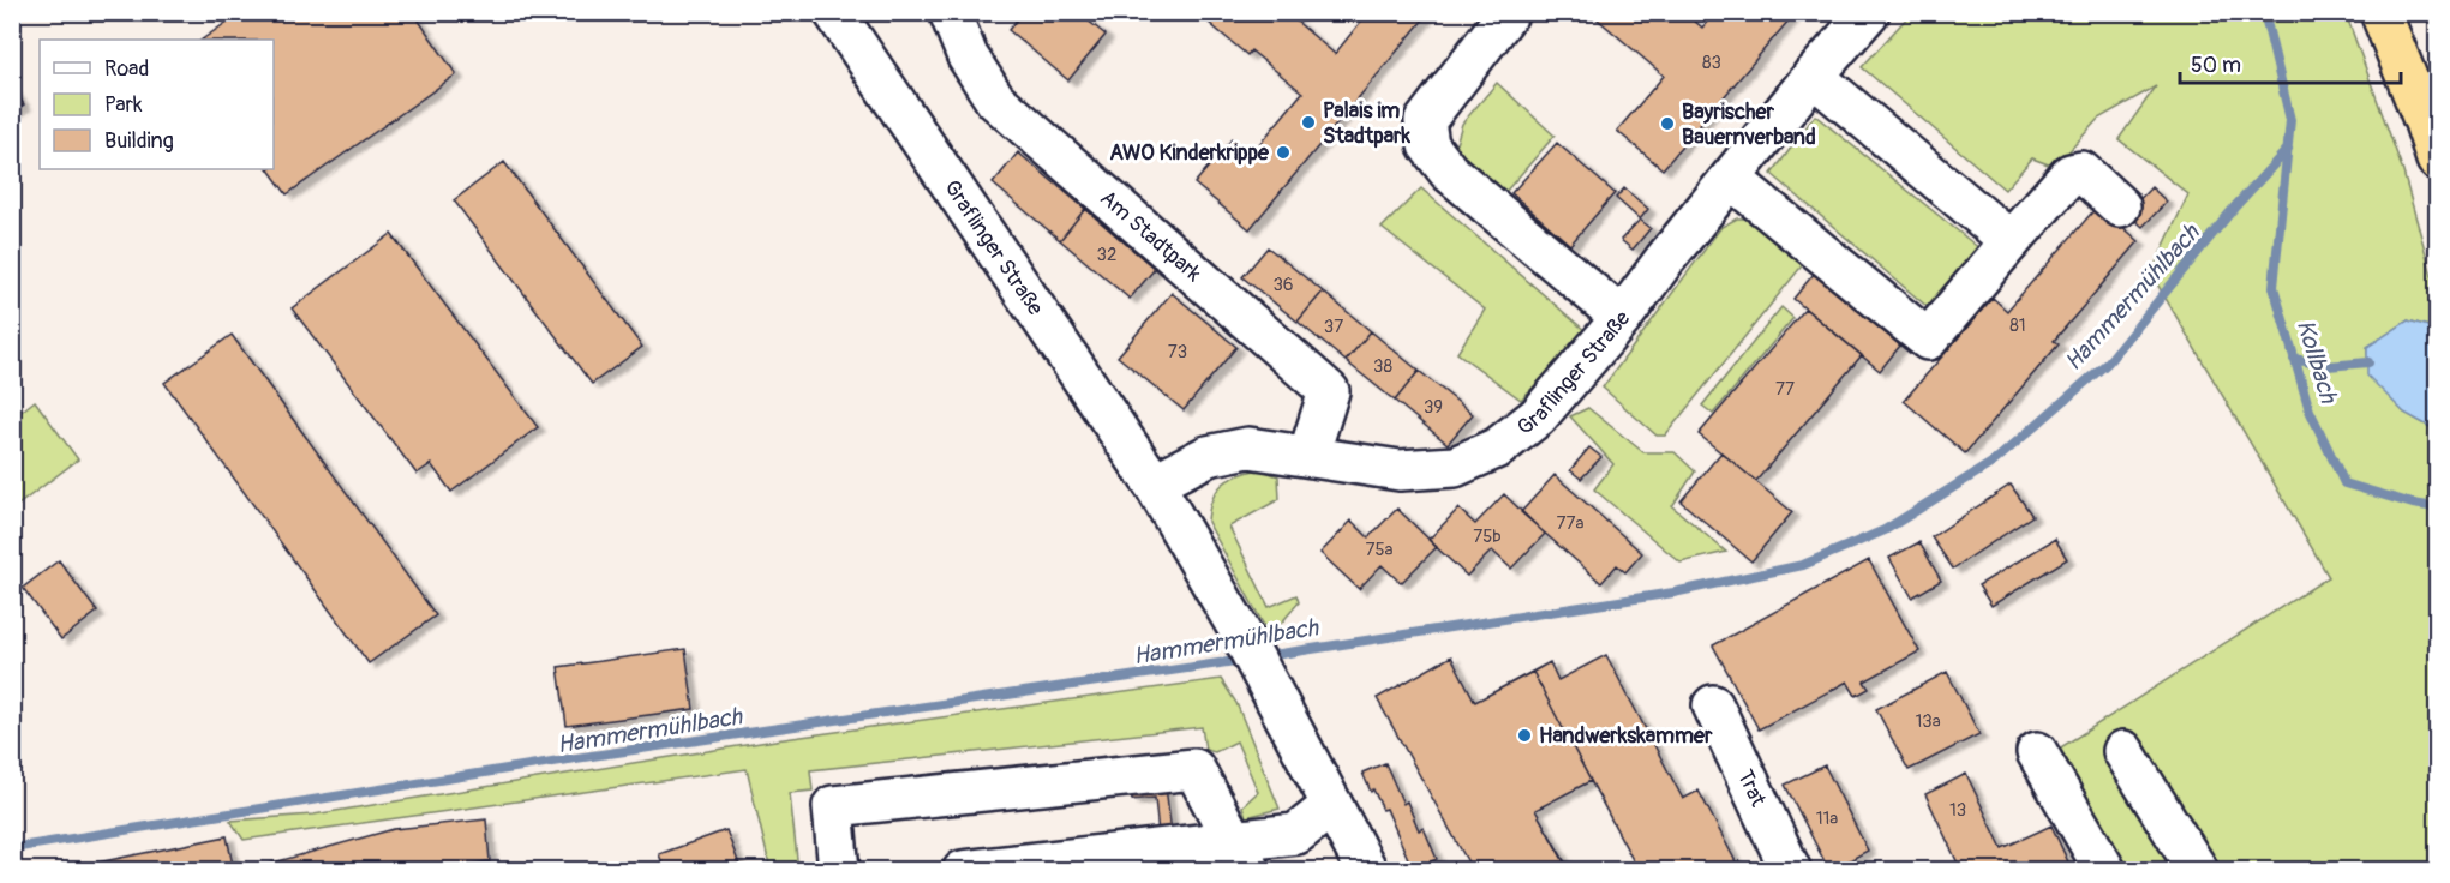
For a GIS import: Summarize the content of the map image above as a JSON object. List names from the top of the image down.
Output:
{
  "streets": {
    "street": ["Am Stadtpark", "Graflinger Straße", "Trat"]
  },
  "crossings": [
    ["Am Stadtpark", "Graflinger Straße"]
  ],
  "water": ["Hammermühlbach", "Kollbach"],
  "places": [
    "Palais im Stadtpark",
    "Bayrischer Bauernverband",
    "AWO Kinderkrippe",
    "Handwerkskammer"
  ],
  "house_numbers": [
    "83",
    "32",
    "36",
    "81",
    "37",
    "73",
    "38",
    "77",
    "39",
    "77a",
    "75b",
    "75a",
    "13a",
    "13",
    "11a"
  ],
  "legend": ["Road", "Park", "Building"],
  "scale_bar": "50 m"
}
